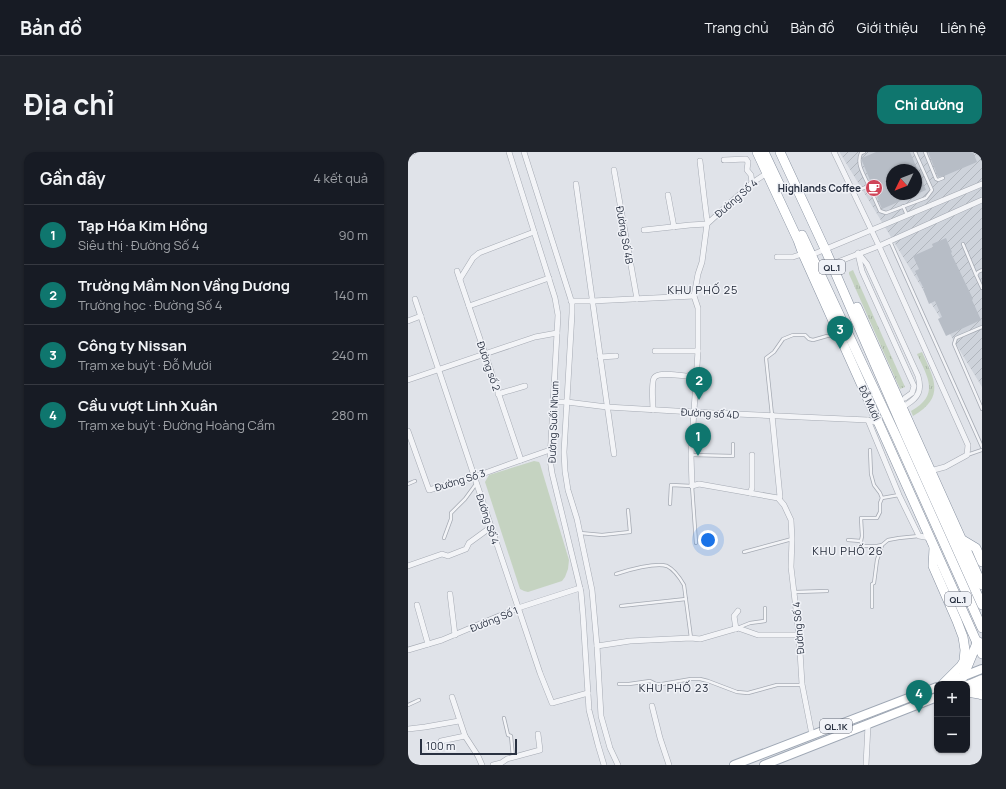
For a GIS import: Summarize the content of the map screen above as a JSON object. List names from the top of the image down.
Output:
{
  "streets": {
    "highway": ["QL.1", "Đỗ Mười"],
    "main road": ["QL.1K"],
    "street": [
      "Đường Số 4",
      "Đường Số 4B",
      "Đường số 2",
      "Đường số 4D",
      "Đường Suối Nhum",
      "Đường Số 3",
      "Đường Số 1"
    ]
  },
  "crossings": [
    ["Đường Số 4", "Đỗ Mười"],
    ["Đường Số 4", "Đường số 4D"],
    ["Đường Số 4", "Đường Suối Nhum"],
    ["Đường Số 4", "Đường Số 3"],
    ["Đường Số 4", "Đường Số 1"],
    ["Đường Số 4", "QL.1K"],
    ["QL.1", "Đỗ Mười"],
    ["Đường số 2", "Đường Số 3"],
    ["Đường số 4D", "Đường Suối Nhum"],
    ["Đường Suối Nhum", "Đường Số 3"],
    ["Đường Suối Nhum", "Đường Số 1"]
  ],
  "districts": ["KHU PHỐ 25", "KHU PHỐ 26", "KHU PHỐ 23"],
  "places": {
    "cafe": ["Highlands Coffee"]
  },
  "scale_bar": "100 m",
  "north": "bottom left",
  "page": {
    "header": "Bản đồ",
    "nav": [
      "Trang chủ",
      "Bản đồ",
      "Giới thiệu",
      "Liên hệ"
    ],
    "title": "Địa chỉ",
    "buttons": "Chỉ đường",
    "heading": ["Gần đây", "4 kết quả"],
    "list": [
      {
        "mark": "1",
        "name": "Tạp Hóa Kim Hồng",
        "note": "Siêu thị · Đường Số 4",
        "value": "90 m"
      },
      {
        "mark": "2",
        "name": "Trường Mầm Non Vầng Dương",
        "note": "Trường học · Đường Số 4",
        "value": "140 m"
      },
      {
        "mark": "3",
        "name": "Công ty Nissan",
        "note": "Trạm xe buýt · Đỗ Mười",
        "value": "240 m"
      },
      {
        "mark": "4",
        "name": "Cầu vượt Linh Xuân",
        "note": "Trạm xe buýt · Đường Hoàng Cầm",
        "value": "280 m"
      }
    ],
    "pins": [
      "3",
      "2",
      "1",
      "4"
    ],
    "map_buttons": ["+", "−"],
    "scale": "100 m"
  }
}
